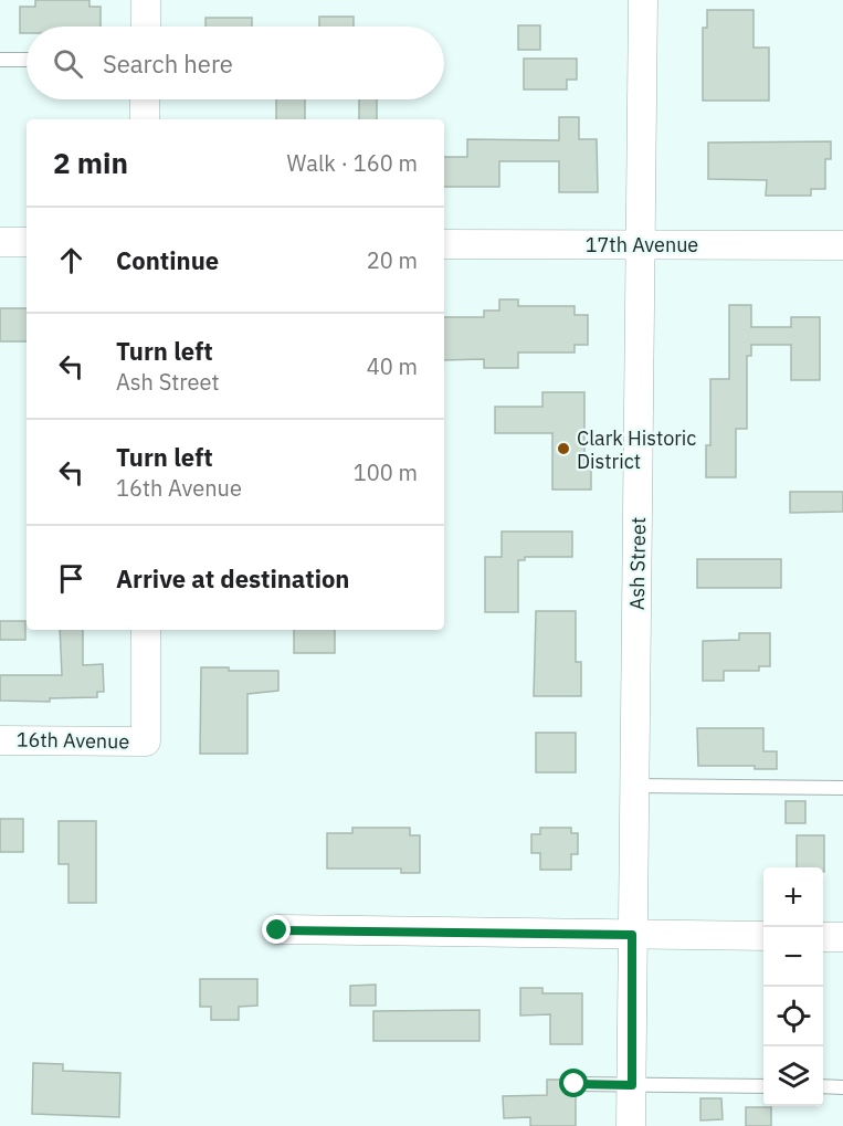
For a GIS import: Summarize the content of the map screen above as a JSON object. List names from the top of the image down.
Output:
{
  "streets": {
    "street": ["17th Avenue", "Ash Street", "16th Avenue"]
  },
  "crossings": [
    ["17th Avenue", "Ash Street"]
  ],
  "places": ["Clark Historic District"],
  "page": {
    "search": "Search here",
    "heading": ["2 min", "Walk · 160 m"],
    "list": [
      ["Continue", "20 m"],
      ["Turn left", "Ash Street", "40 m"],
      ["Turn left", "16th Avenue", "100 m"],
      "Arrive at destination"
    ],
    "map_buttons": ["+", "−"]
  }
}
